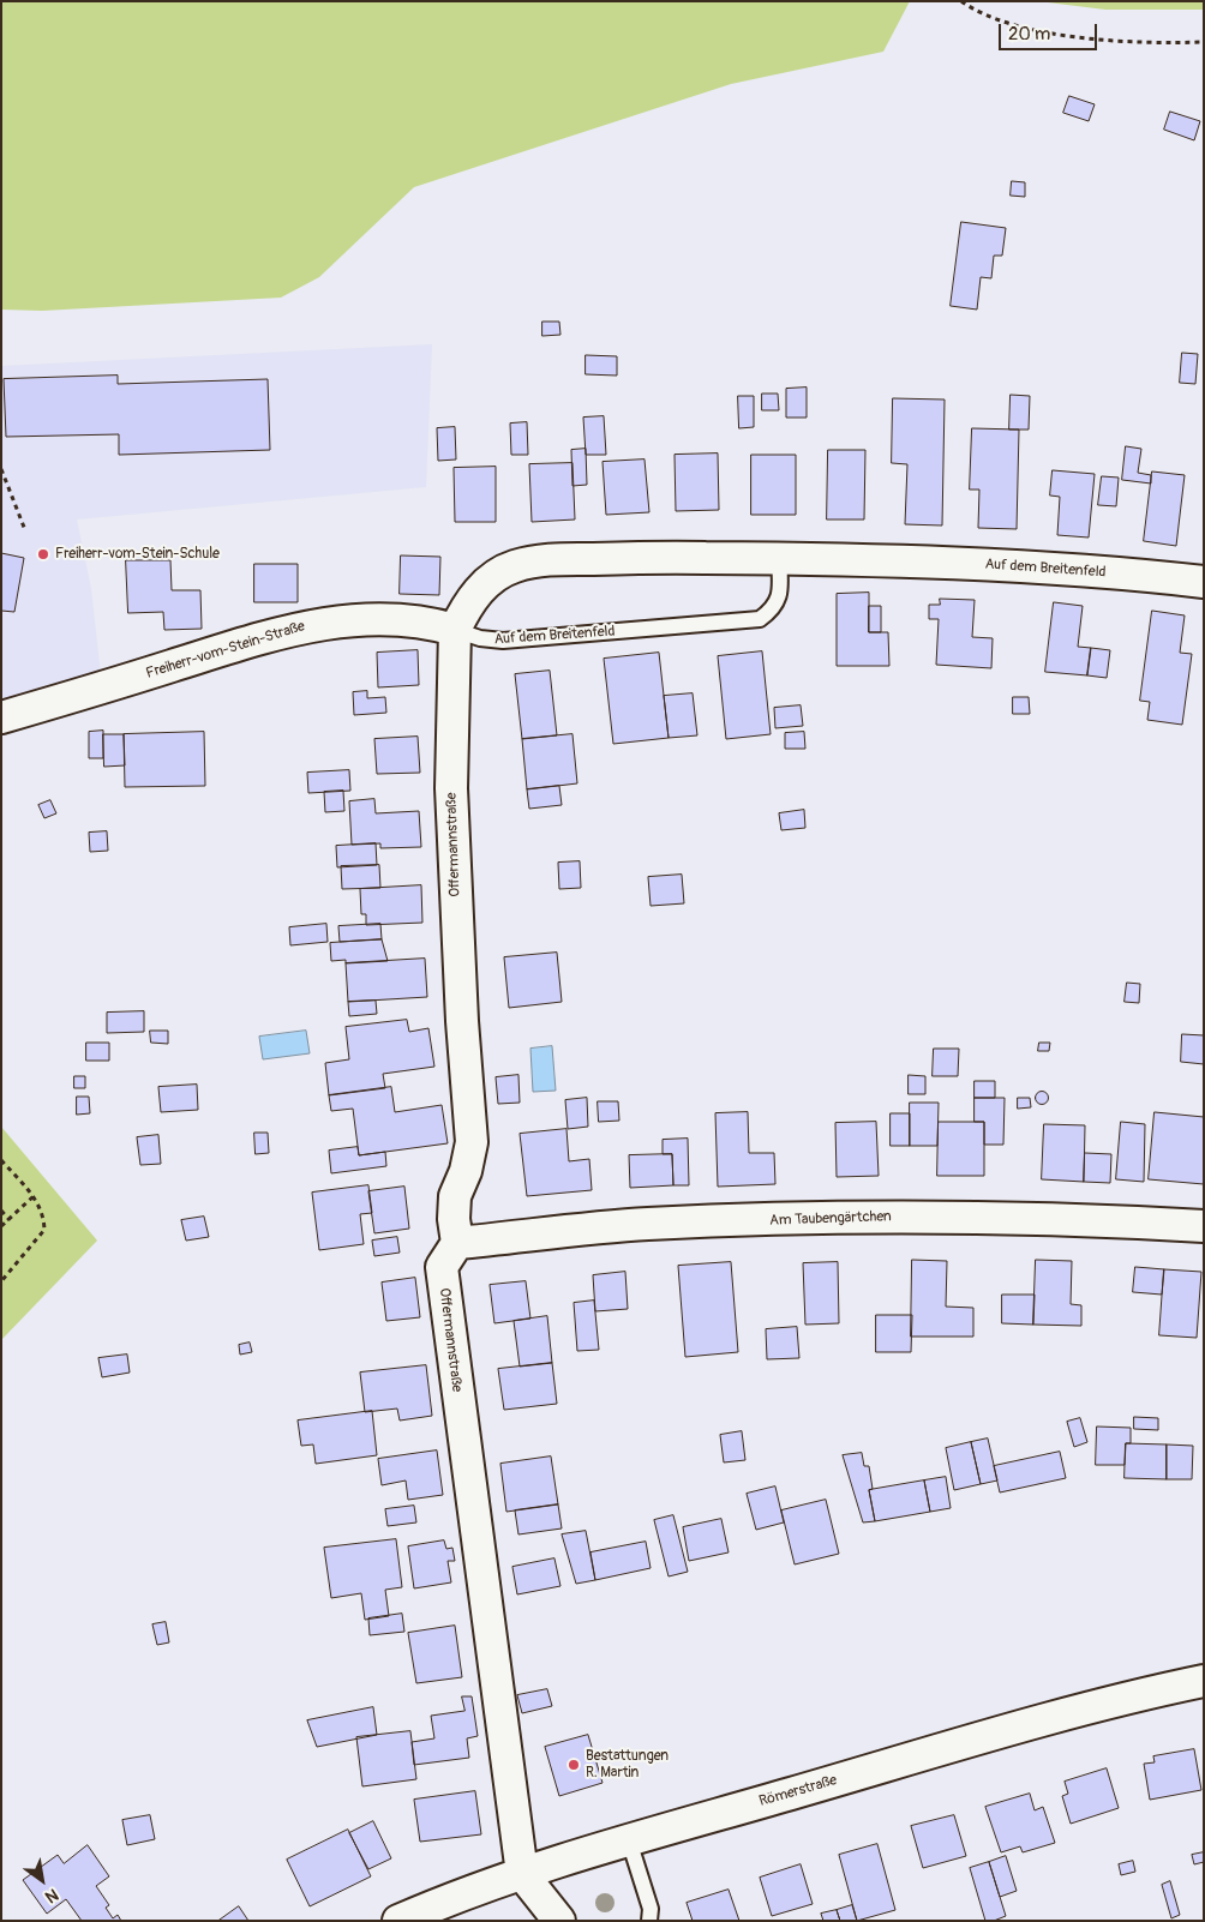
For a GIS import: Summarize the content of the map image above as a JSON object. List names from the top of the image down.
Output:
{
  "streets": {
    "street": [
      "Auf dem Breitenfeld",
      "Freiherr-vom-Stein-Straße",
      "Offermannstraße",
      "Am Taubengärtchen",
      "Römerstraße"
    ]
  },
  "crossings": [
    ["Auf dem Breitenfeld", "Freiherr-vom-Stein-Straße"],
    ["Auf dem Breitenfeld", "Offermannstraße"],
    ["Freiherr-vom-Stein-Straße", "Offermannstraße"],
    ["Offermannstraße", "Am Taubengärtchen"],
    ["Offermannstraße", "Römerstraße"]
  ],
  "places": ["Freiherr-vom-Stein-Schule", "Bestattungen R. Martin"],
  "scale_bar": "20 m",
  "north": "bottom right"
}
